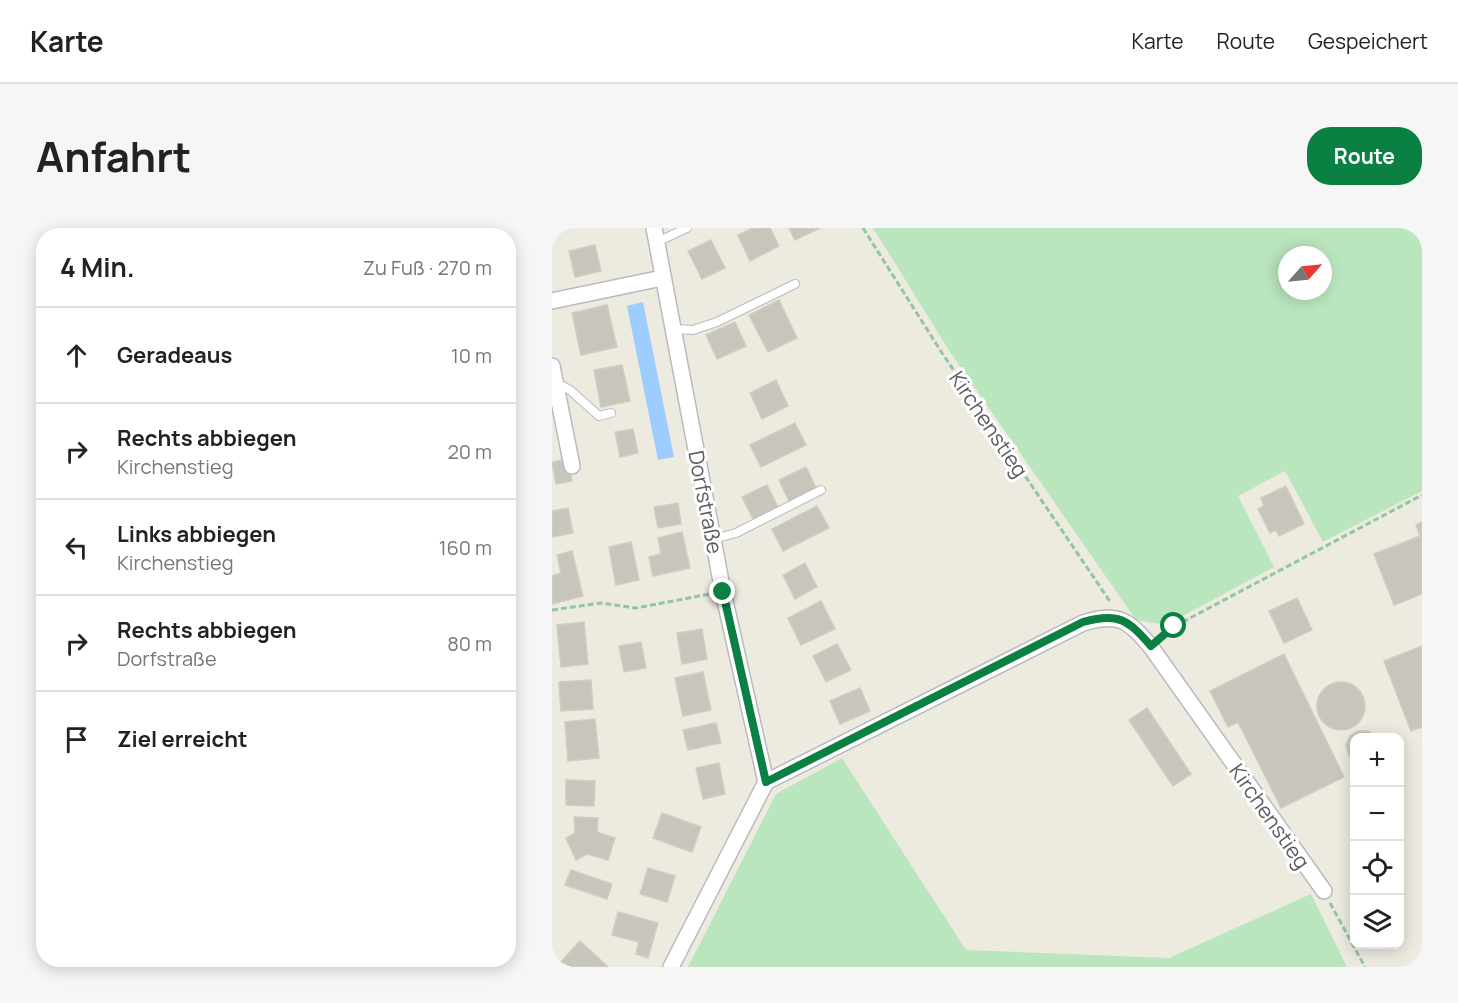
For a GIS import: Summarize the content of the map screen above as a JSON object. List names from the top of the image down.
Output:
{
  "streets": {
    "street": ["Kirchenstieg", "Dorfstraße"]
  },
  "north": "top right",
  "page": {
    "header": "Karte",
    "nav": ["Karte", "Route", "Gespeichert"],
    "title": "Anfahrt",
    "buttons": "Route",
    "heading": ["4 Min.", "Zu Fuß · 270 m"],
    "list": [
      ["Geradeaus", "10 m"],
      ["Rechts abbiegen", "Kirchenstieg", "20 m"],
      ["Links abbiegen", "Kirchenstieg", "160 m"],
      ["Rechts abbiegen", "Dorfstraße", "80 m"],
      "Ziel erreicht"
    ],
    "map_buttons": ["+", "−"]
  }
}
